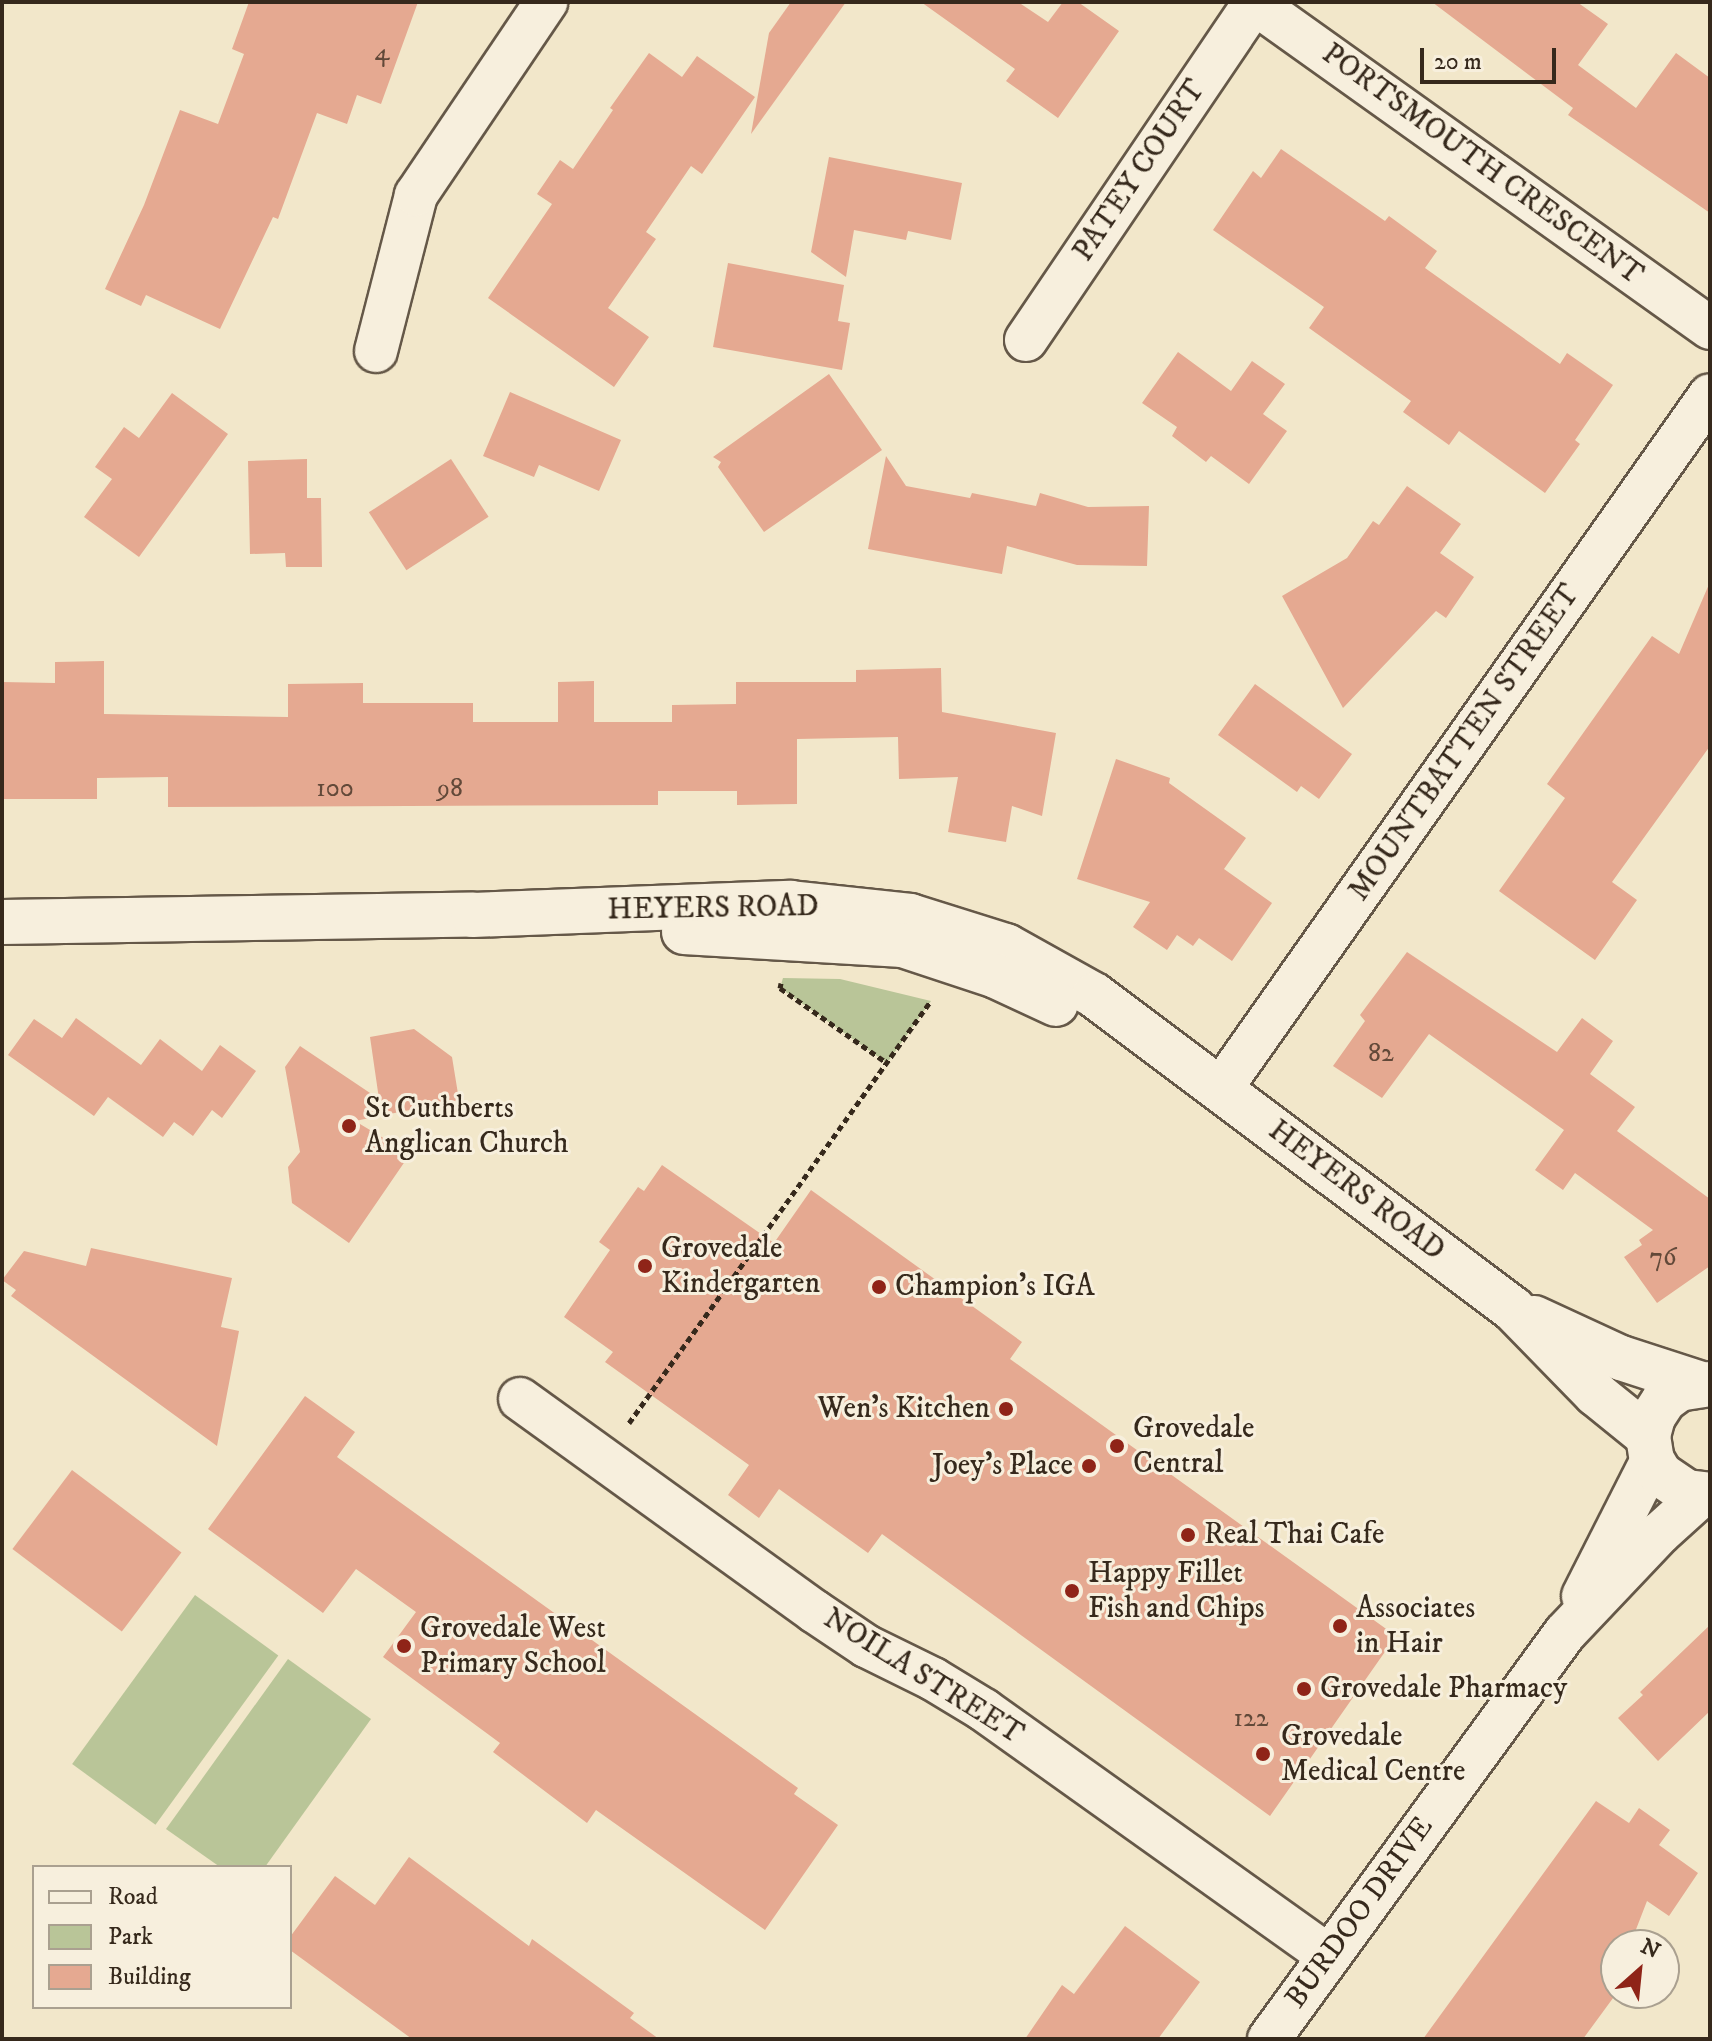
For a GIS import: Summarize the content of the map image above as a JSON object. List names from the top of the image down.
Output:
{
  "streets": {
    "street": [
      "PORTSMOUTH CRESCENT",
      "PATEY COURT",
      "MOUNTBATTEN STREET",
      "HEYERS ROAD",
      "NOILA STREET",
      "BURDOO DRIVE"
    ]
  },
  "crossings": [
    ["PORTSMOUTH CRESCENT", "PATEY COURT"],
    ["MOUNTBATTEN STREET", "HEYERS ROAD"],
    ["HEYERS ROAD", "BURDOO DRIVE"],
    ["NOILA STREET", "BURDOO DRIVE"]
  ],
  "places": [
    "St Cuthberts Anglican Church",
    "Grovedale Kindergarten",
    "Champion's IGA",
    "Wen's Kitchen",
    "Grovedale Central",
    "Joey's Place",
    "Real Thai Cafe",
    "Happy Fillet Fish and Chips",
    "Associates in Hair",
    "Grovedale West Primary School",
    "Grovedale Pharmacy",
    "Grovedale Medical Centre"
  ],
  "house_numbers": [
    "4",
    "100",
    "98",
    "82",
    "76",
    "122"
  ],
  "legend": ["Road", "Park", "Building"],
  "scale_bar": "20 m",
  "north": "top right"
}
